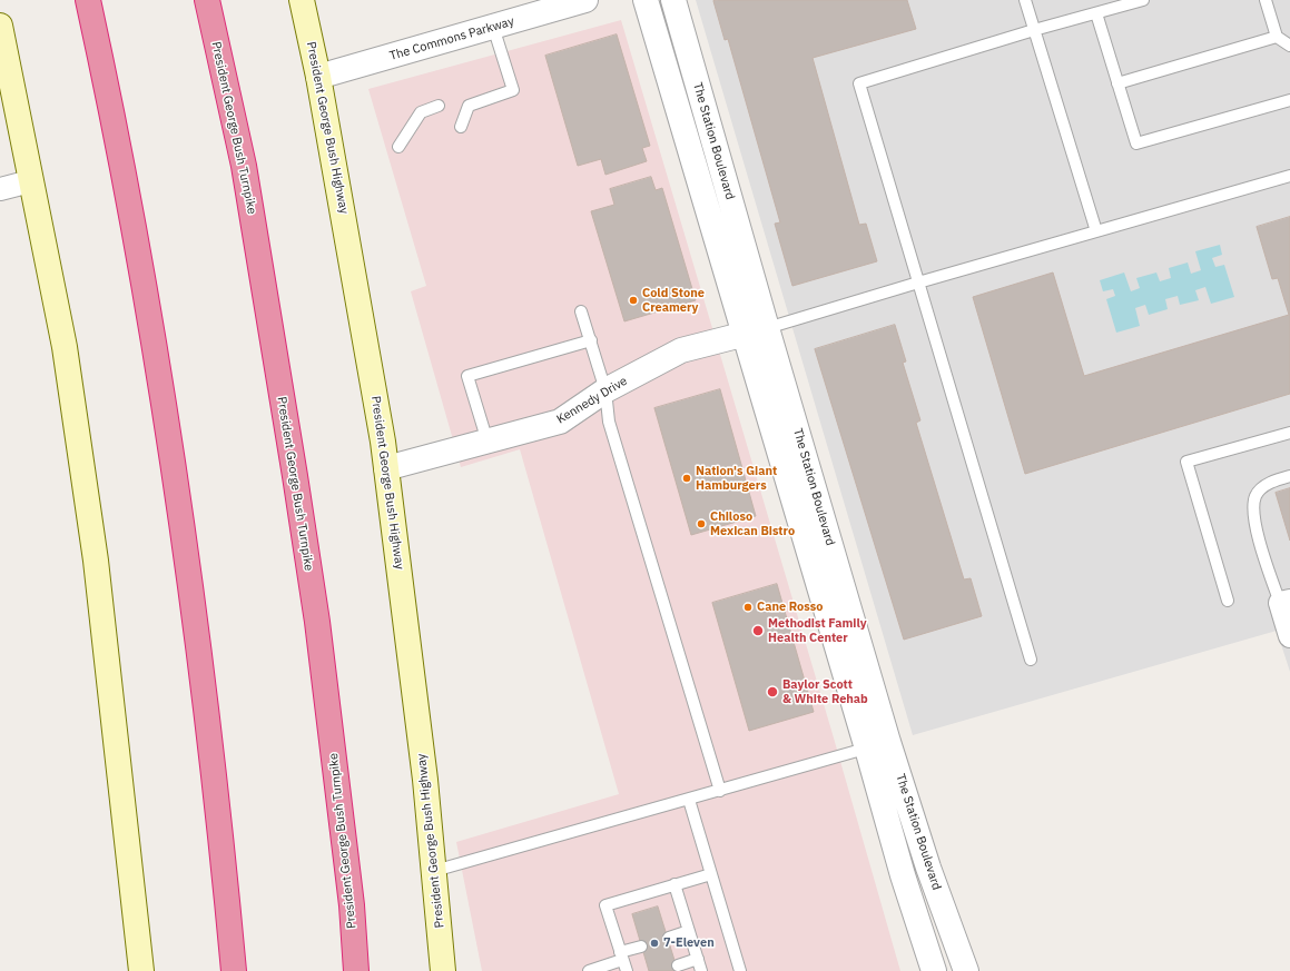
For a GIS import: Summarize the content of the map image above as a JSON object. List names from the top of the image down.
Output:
{
  "streets": {
    "highway": ["President George Bush Turnpike"],
    "main road": ["President George Bush Highway"],
    "street": ["The Commons Parkway", "The Station Boulevard", "Kennedy Drive"]
  },
  "crossings": [
    ["The Commons Parkway", "President George Bush Highway"],
    ["President George Bush Highway", "Kennedy Drive"],
    ["The Station Boulevard", "Kennedy Drive"]
  ],
  "places": [
    "Cold Stone Creamery",
    "Nation's Giant Hamburgers",
    "Chiloso Mexican Bistro",
    "Cane Rosso",
    "Methodist Family Health Center",
    "Baylor Scott & White Rehab",
    "7-Eleven"
  ]
}
